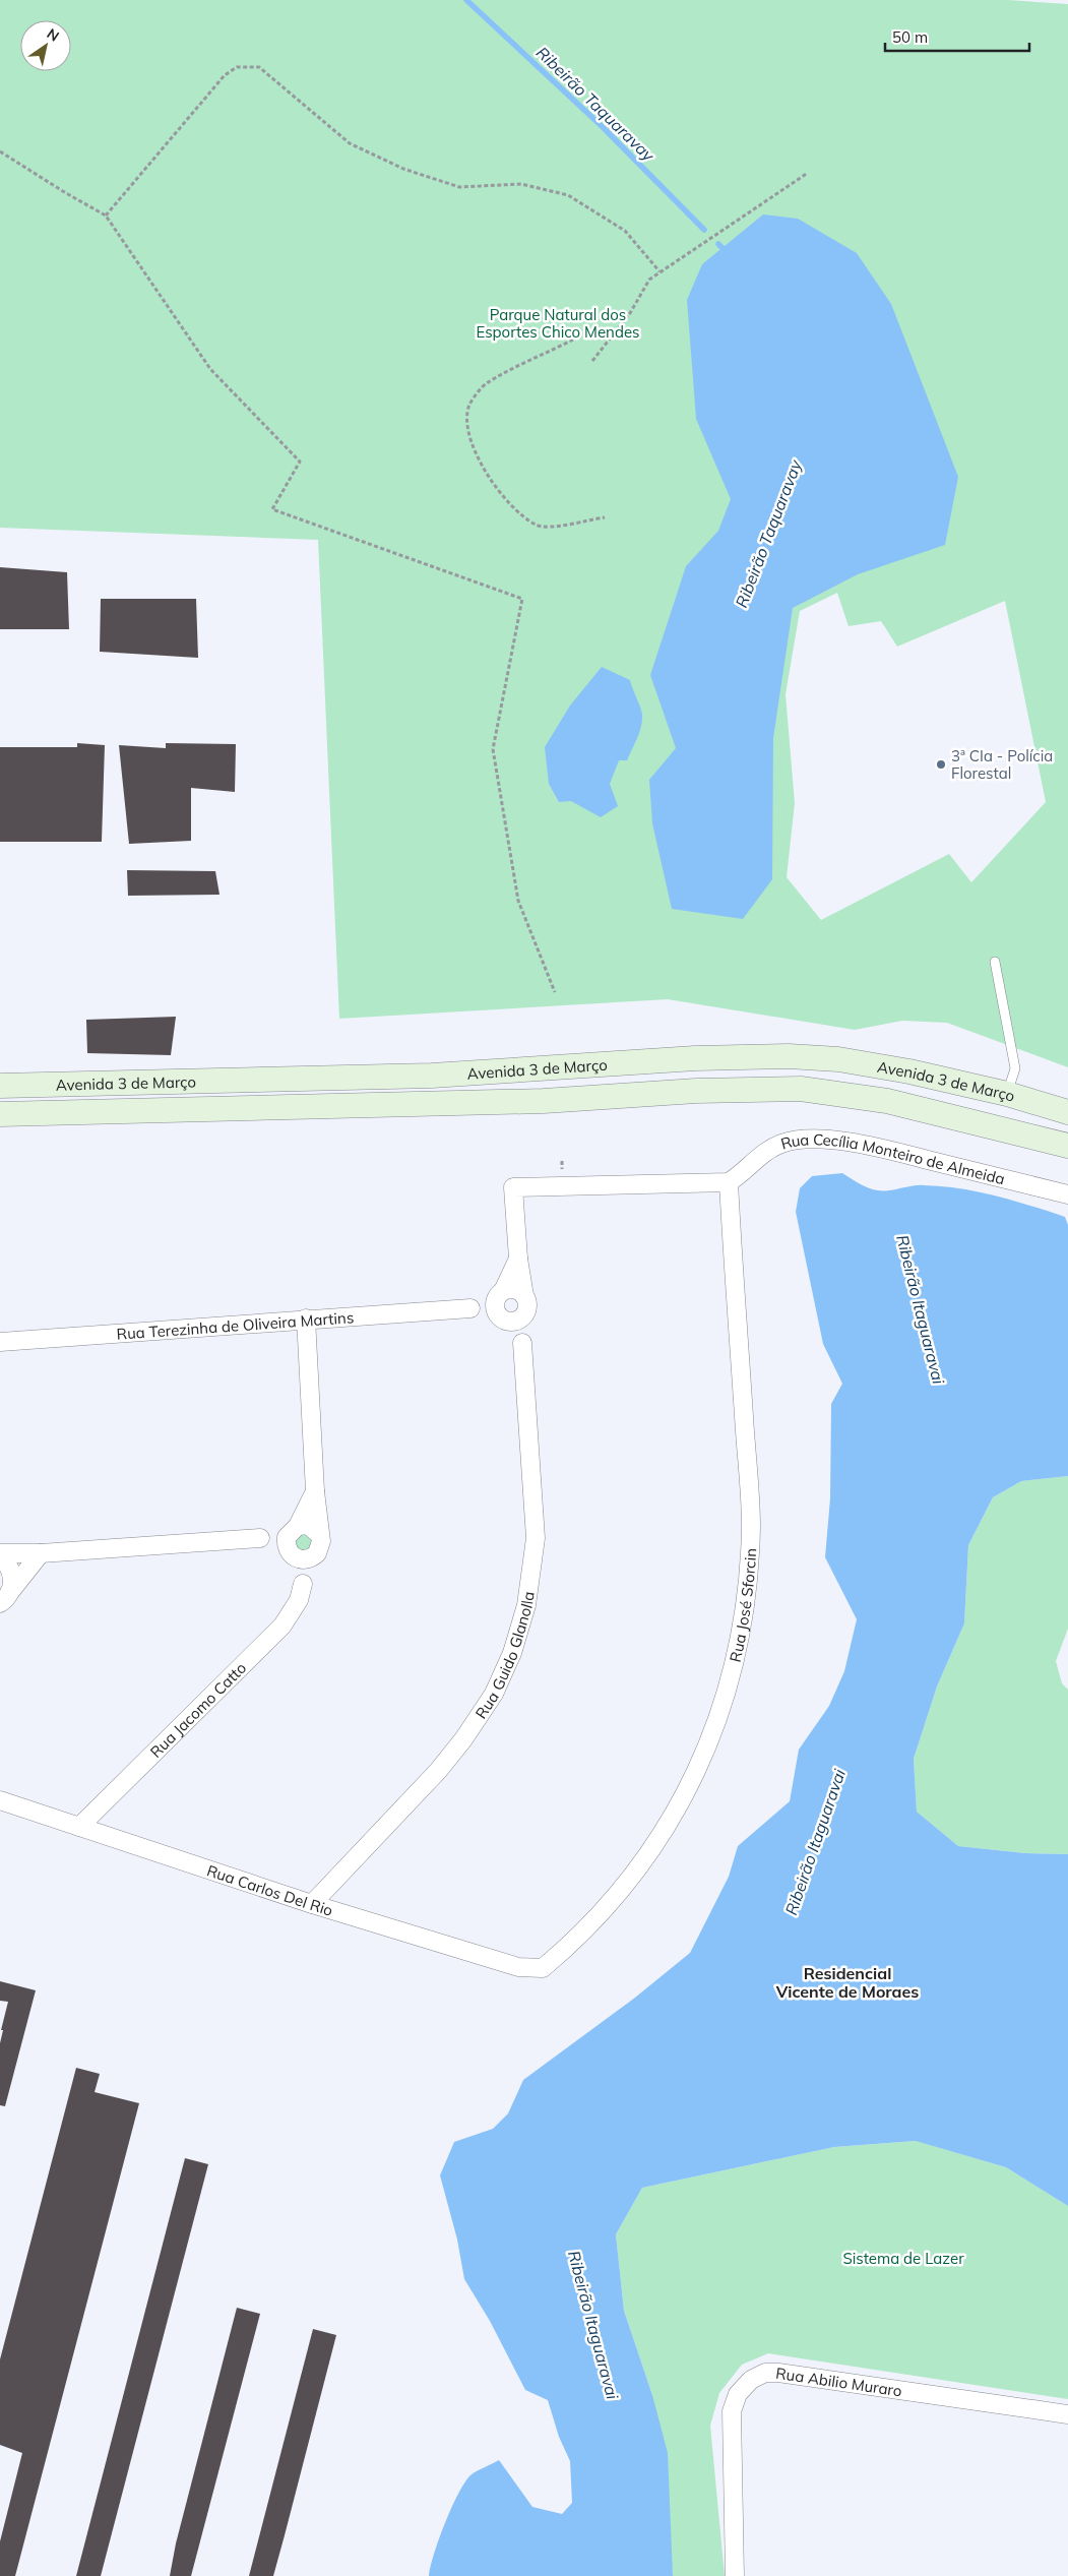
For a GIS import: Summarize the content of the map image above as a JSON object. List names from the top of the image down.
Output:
{
  "streets": {
    "main road": ["Avenida 3 de Março"],
    "street": [
      "Rua Cecília Monteiro de Almeida",
      "Rua Terezinha de Oliveira Martins",
      "Rua José Sforcin",
      "Rua Guido Glanolla",
      "Rua Jacomo Catto",
      "Rua Carlos Del Rio",
      "Rua Abilio Muraro"
    ]
  },
  "crossings": [
    ["Rua Cecília Monteiro de Almeida", "Rua José Sforcin"],
    ["Rua Cecília Monteiro de Almeida", "Rua Guido Glanolla"],
    ["Rua Terezinha de Oliveira Martins", "Rua Guido Glanolla"],
    ["Rua José Sforcin", "Rua Guido Glanolla"],
    ["Rua José Sforcin", "Rua Carlos Del Rio"],
    ["Rua Guido Glanolla", "Rua Carlos Del Rio"],
    ["Rua Jacomo Catto", "Rua Carlos Del Rio"]
  ],
  "districts": ["Residencial Vicente de Moraes"],
  "water": ["Ribeirão Taquaravay", "Ribeirão Itaguaravai"],
  "parks": ["Parque Natural dos Esportes Chico Mendes", "Sistema de Lazer"],
  "places": ["3ª CIa - Polícia Florestal"],
  "scale_bar": "50 m",
  "north": "top right"
}
